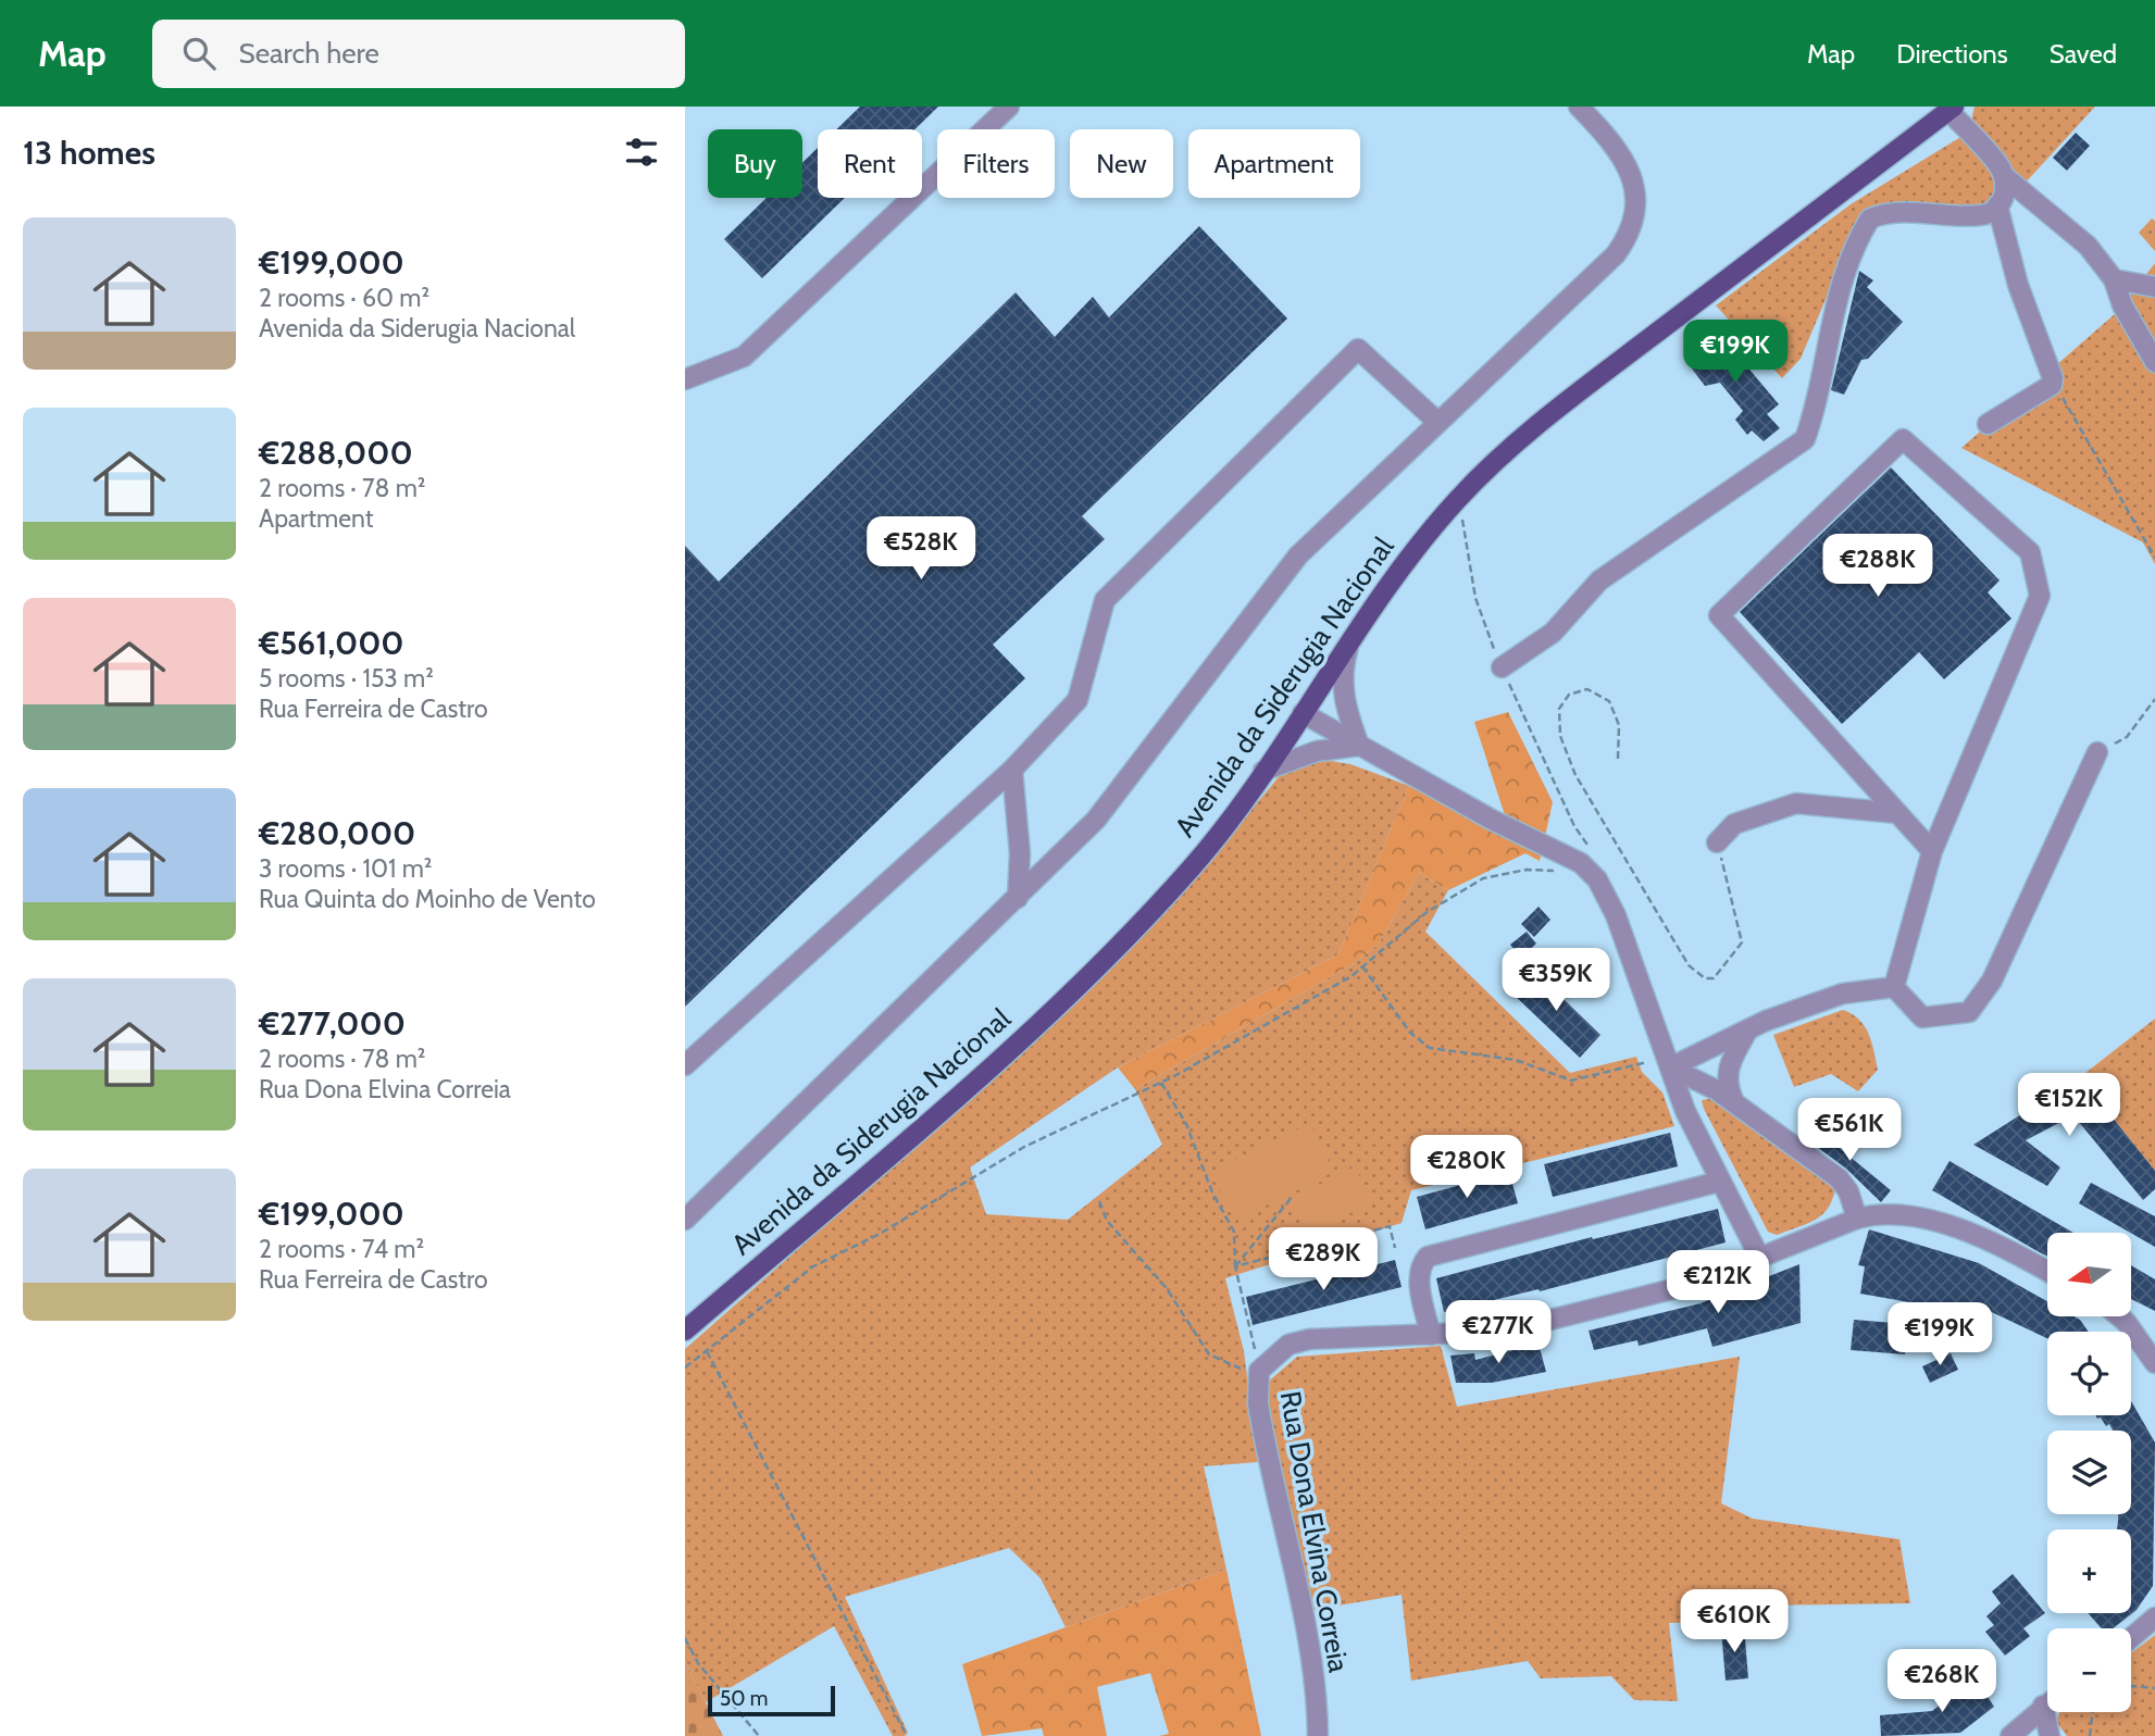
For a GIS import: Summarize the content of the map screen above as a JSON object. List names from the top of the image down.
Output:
{
  "streets": {
    "main road": ["Avenida da Siderugia Nacional"],
    "street": ["Rua Dona Elvina Correia"]
  },
  "scale_bar": "50 m",
  "north": "left",
  "page": {
    "header": "Map",
    "search": "Search here",
    "nav": ["Map", "Directions", "Saved"],
    "heading": "13 homes",
    "chip": [
      "Buy",
      "Rent",
      "Filters",
      "New",
      "Apartment"
    ],
    "list": [
      {
        "name": "€199,000",
        "note": "2 rooms · 60 m² · Avenida da Siderugia Nacional"
      },
      {
        "name": "€288,000",
        "note": "2 rooms · 78 m² · Apartment"
      },
      {
        "name": "€561,000",
        "note": "5 rooms · 153 m² · Rua Ferreira de Castro"
      },
      {
        "name": "€280,000",
        "note": "3 rooms · 101 m² · Rua Quinta do Moinho de Vento"
      },
      {
        "name": "€277,000",
        "note": "2 rooms · 78 m² · Rua Dona Elvina Correia"
      },
      {
        "name": "€199,000",
        "note": "2 rooms · 74 m² · Rua Ferreira de Castro"
      }
    ],
    "price": [
      "€199K",
      "€528K",
      "€288K",
      "€359K",
      "€152K",
      "€561K",
      "€280K",
      "€289K",
      "€212K",
      "€277K",
      "€199K",
      "€610K",
      "€268K"
    ],
    "map_buttons": ["+", "−"],
    "scale": "50 m"
  }
}
